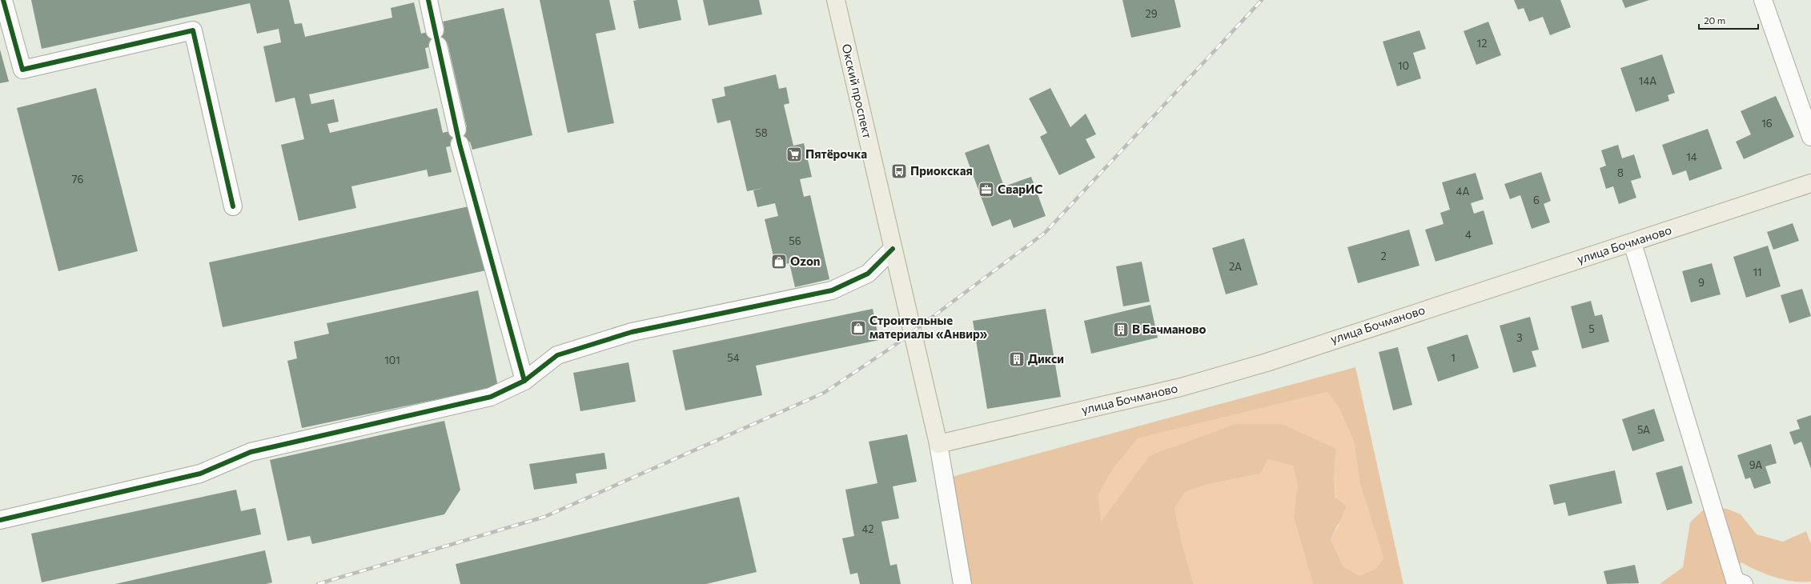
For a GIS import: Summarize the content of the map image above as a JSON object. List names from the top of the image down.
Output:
{
  "streets": {
    "main road": ["Окский проспект", "улица Бочманово"]
  },
  "crossings": [
    ["Окский проспект", "улица Бочманово"]
  ],
  "places": {
    "supermarket": ["Пятёрочка"],
    "bus stop": ["Приокская"],
    "office": ["СварИС"],
    "shop": ["Ozon", "Строительные материалы «Анвир»"],
    "building": ["В Бачманово", "Дикси"]
  },
  "house_numbers": [
    "29",
    "12",
    "10",
    "14А",
    "16",
    "58",
    "14",
    "8",
    "76",
    "4А",
    "6",
    "4",
    "56",
    "2",
    "2А",
    "11",
    "9",
    "5",
    "3",
    "54",
    "1",
    "101",
    "5А",
    "9А",
    "42"
  ],
  "scale_bar": "20 m"
}
